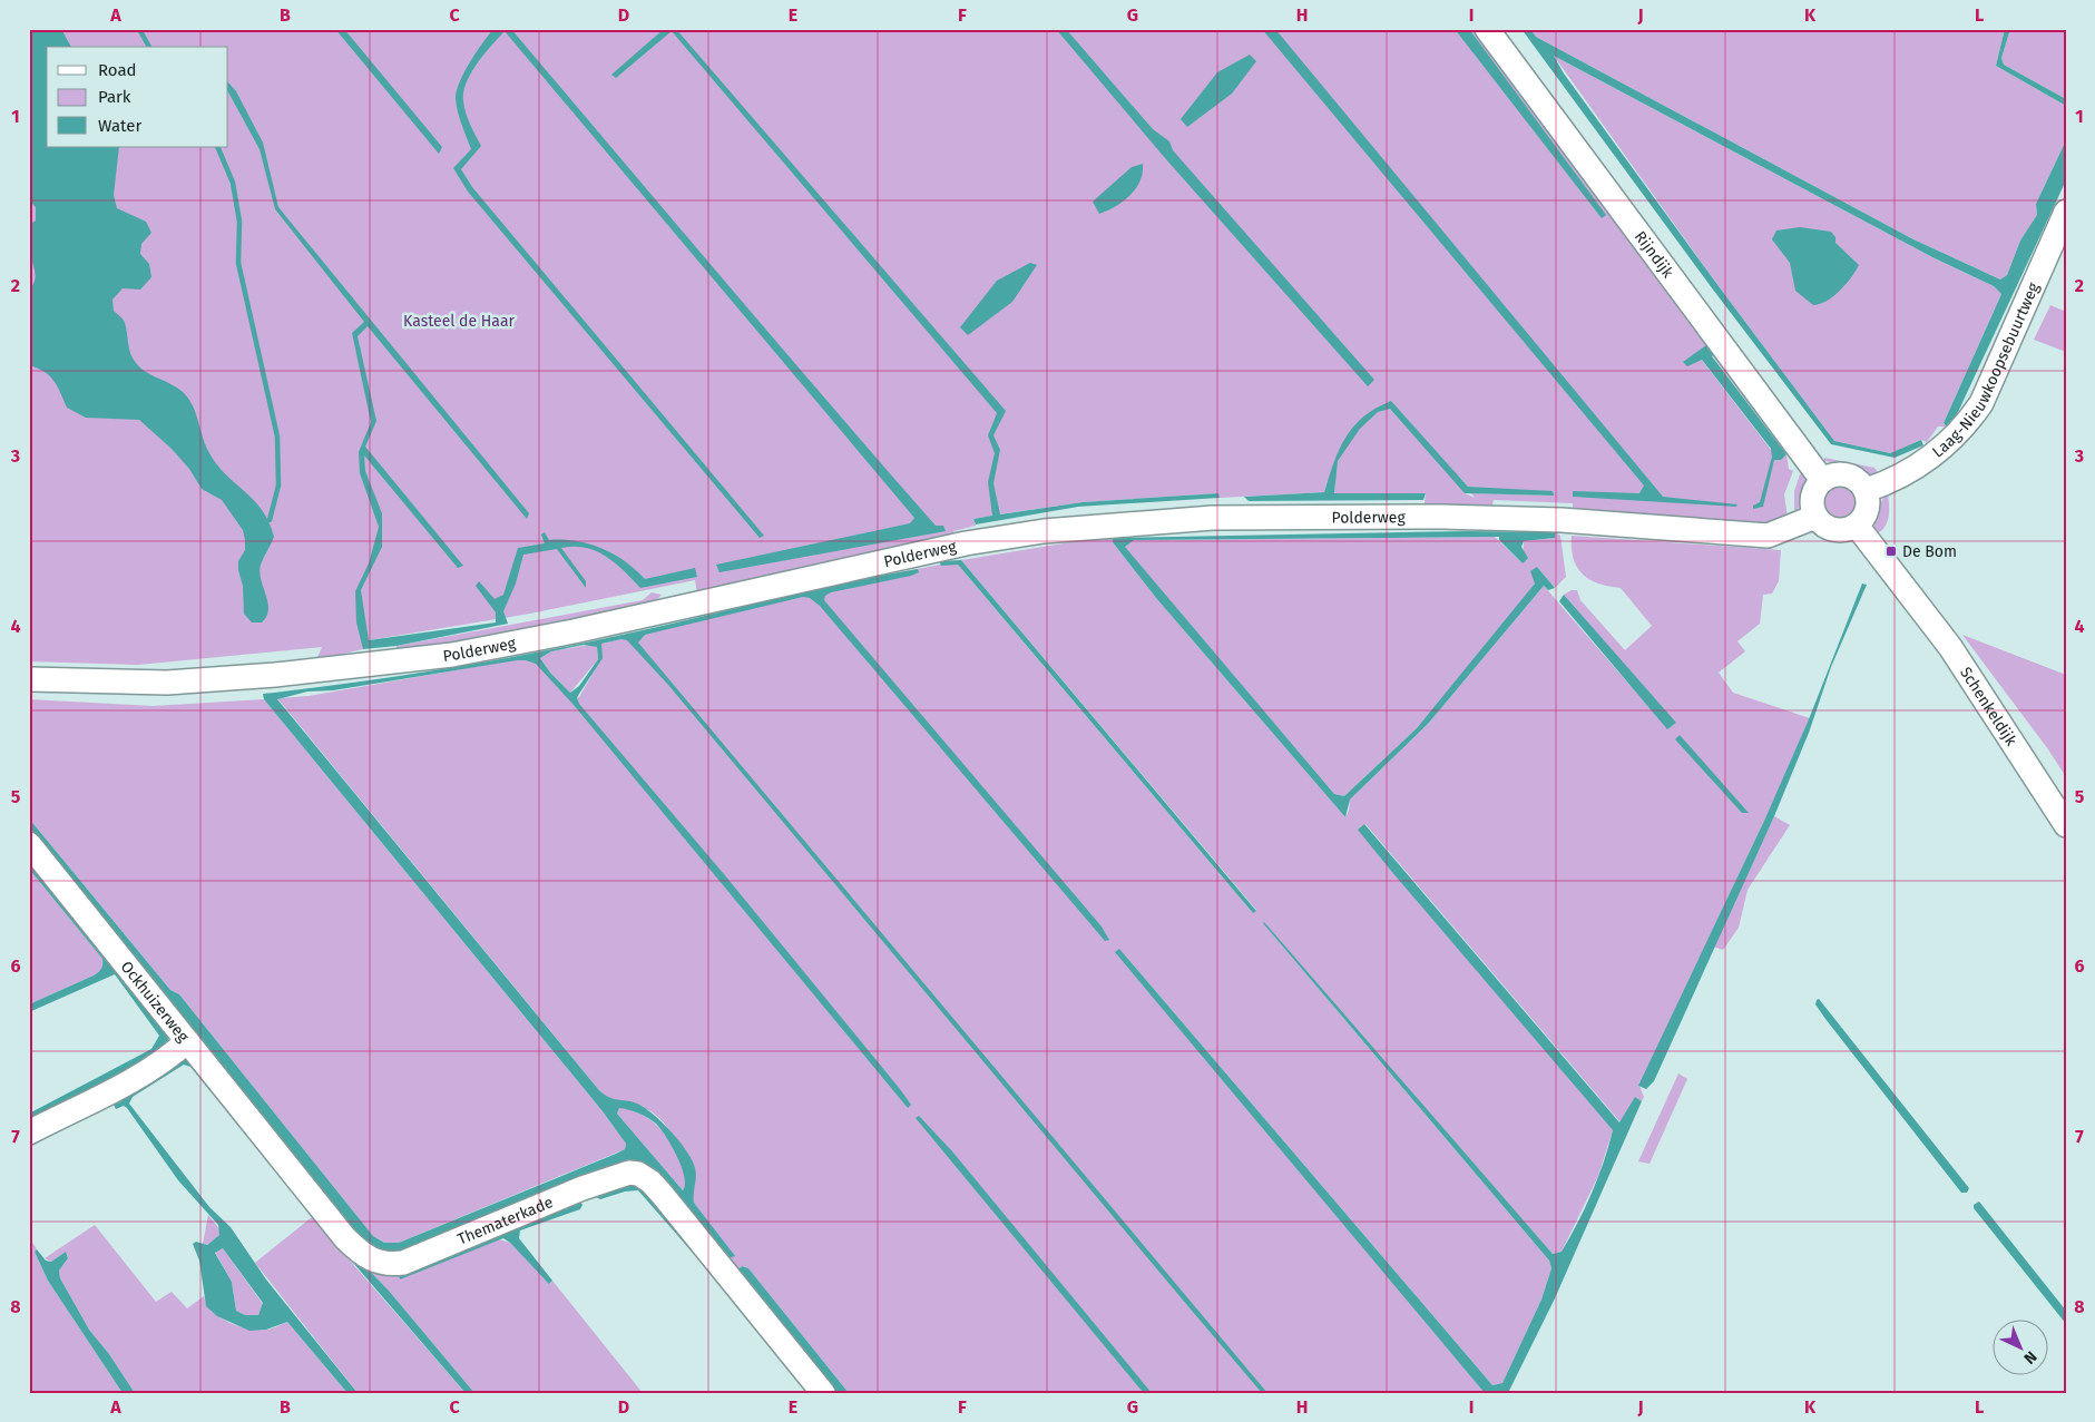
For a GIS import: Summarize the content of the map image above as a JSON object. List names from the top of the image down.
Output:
{
  "streets": {
    "street": [
      "Rijndijk",
      "Laag-Nieuwkoopsebuurtweg",
      "Polderweg",
      "Schenkeldijk",
      "Ockhuizerweg",
      "Thematerkade"
    ]
  },
  "crossings": [
    ["Rijndijk", "Laag-Nieuwkoopsebuurtweg"],
    ["Rijndijk", "Polderweg"],
    ["Rijndijk", "Schenkeldijk"],
    ["Laag-Nieuwkoopsebuurtweg", "Polderweg"],
    ["Laag-Nieuwkoopsebuurtweg", "Schenkeldijk"],
    ["Polderweg", "Schenkeldijk"],
    ["Ockhuizerweg", "Thematerkade"]
  ],
  "parks": ["Kasteel de Haar"],
  "places": {
    "transit": ["De Bom"]
  },
  "legend": ["Road", "Park", "Water"],
  "north": "bottom right",
  "grid": {
    "columns": [
      "A",
      "B",
      "C",
      "D",
      "E",
      "F",
      "G",
      "H",
      "I",
      "J",
      "K",
      "L"
    ],
    "rows": [
      "1",
      "2",
      "3",
      "4",
      "5",
      "6",
      "7",
      "8"
    ]
  }
}
